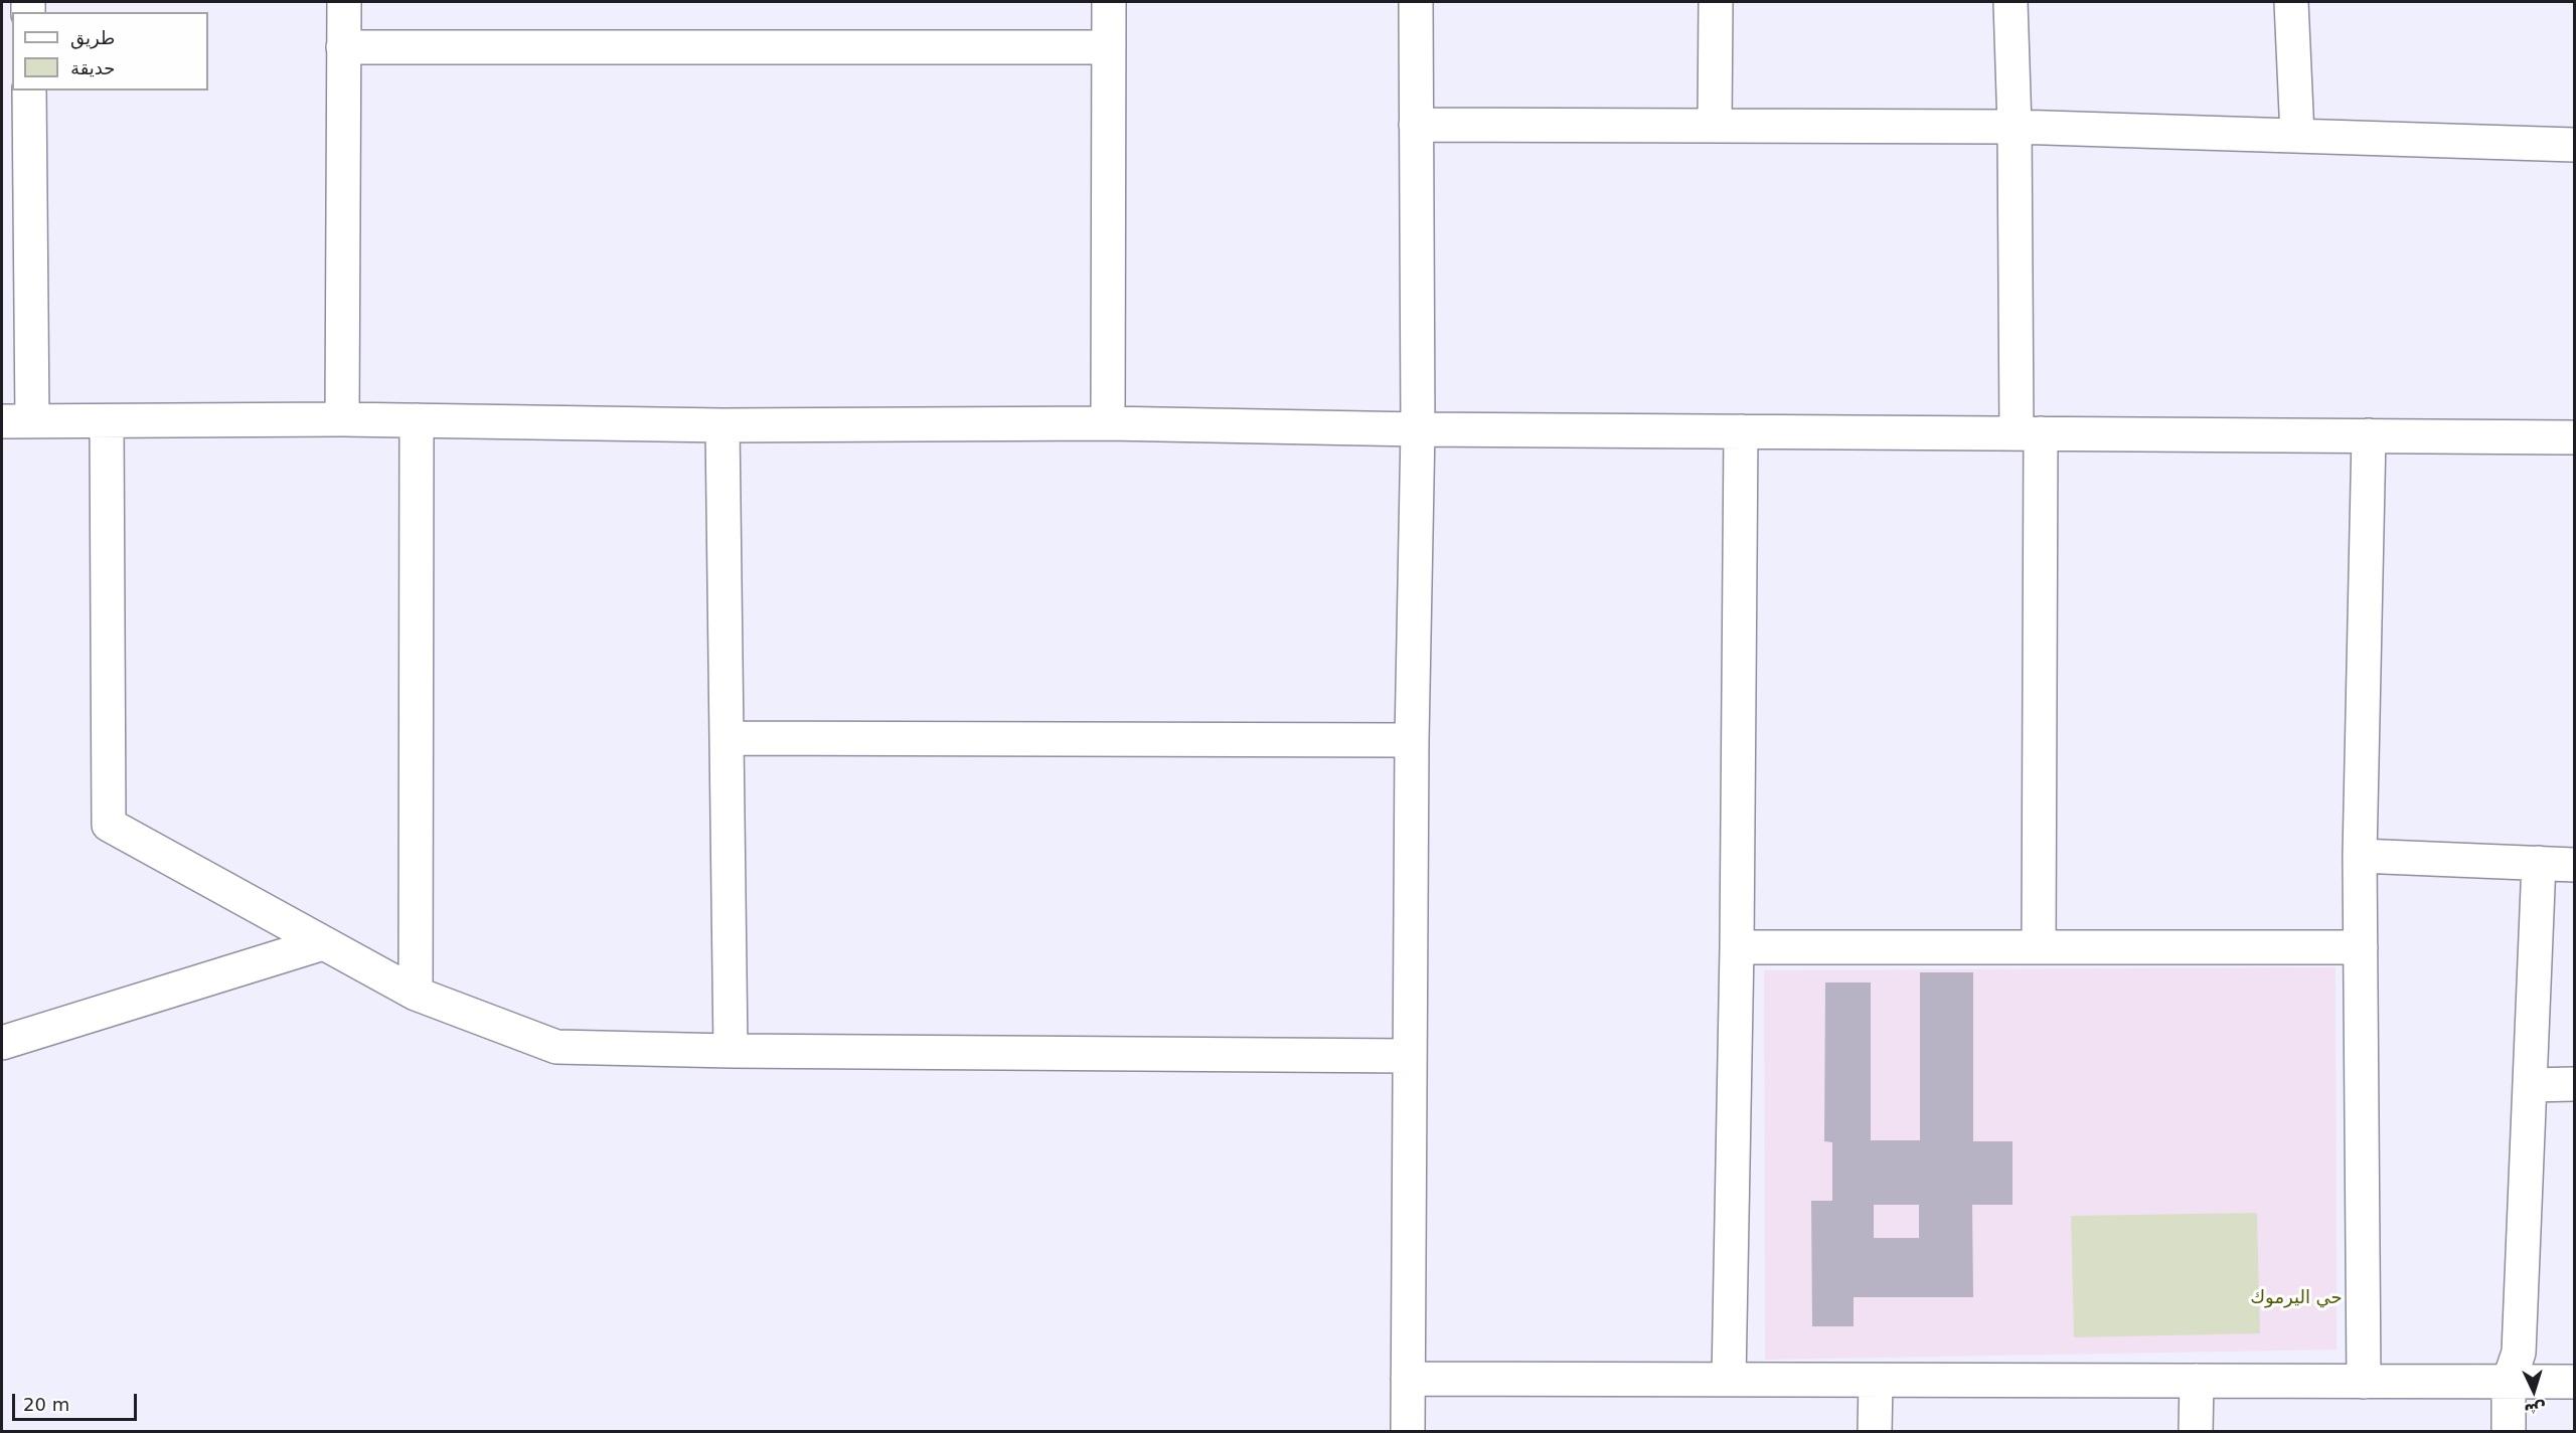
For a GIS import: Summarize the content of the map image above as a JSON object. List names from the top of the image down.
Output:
{
  "districts": ["حي اليرموك"],
  "legend": ["طريق", "حديقة"],
  "scale_bar": "20 m",
  "north": "bottom"
}
